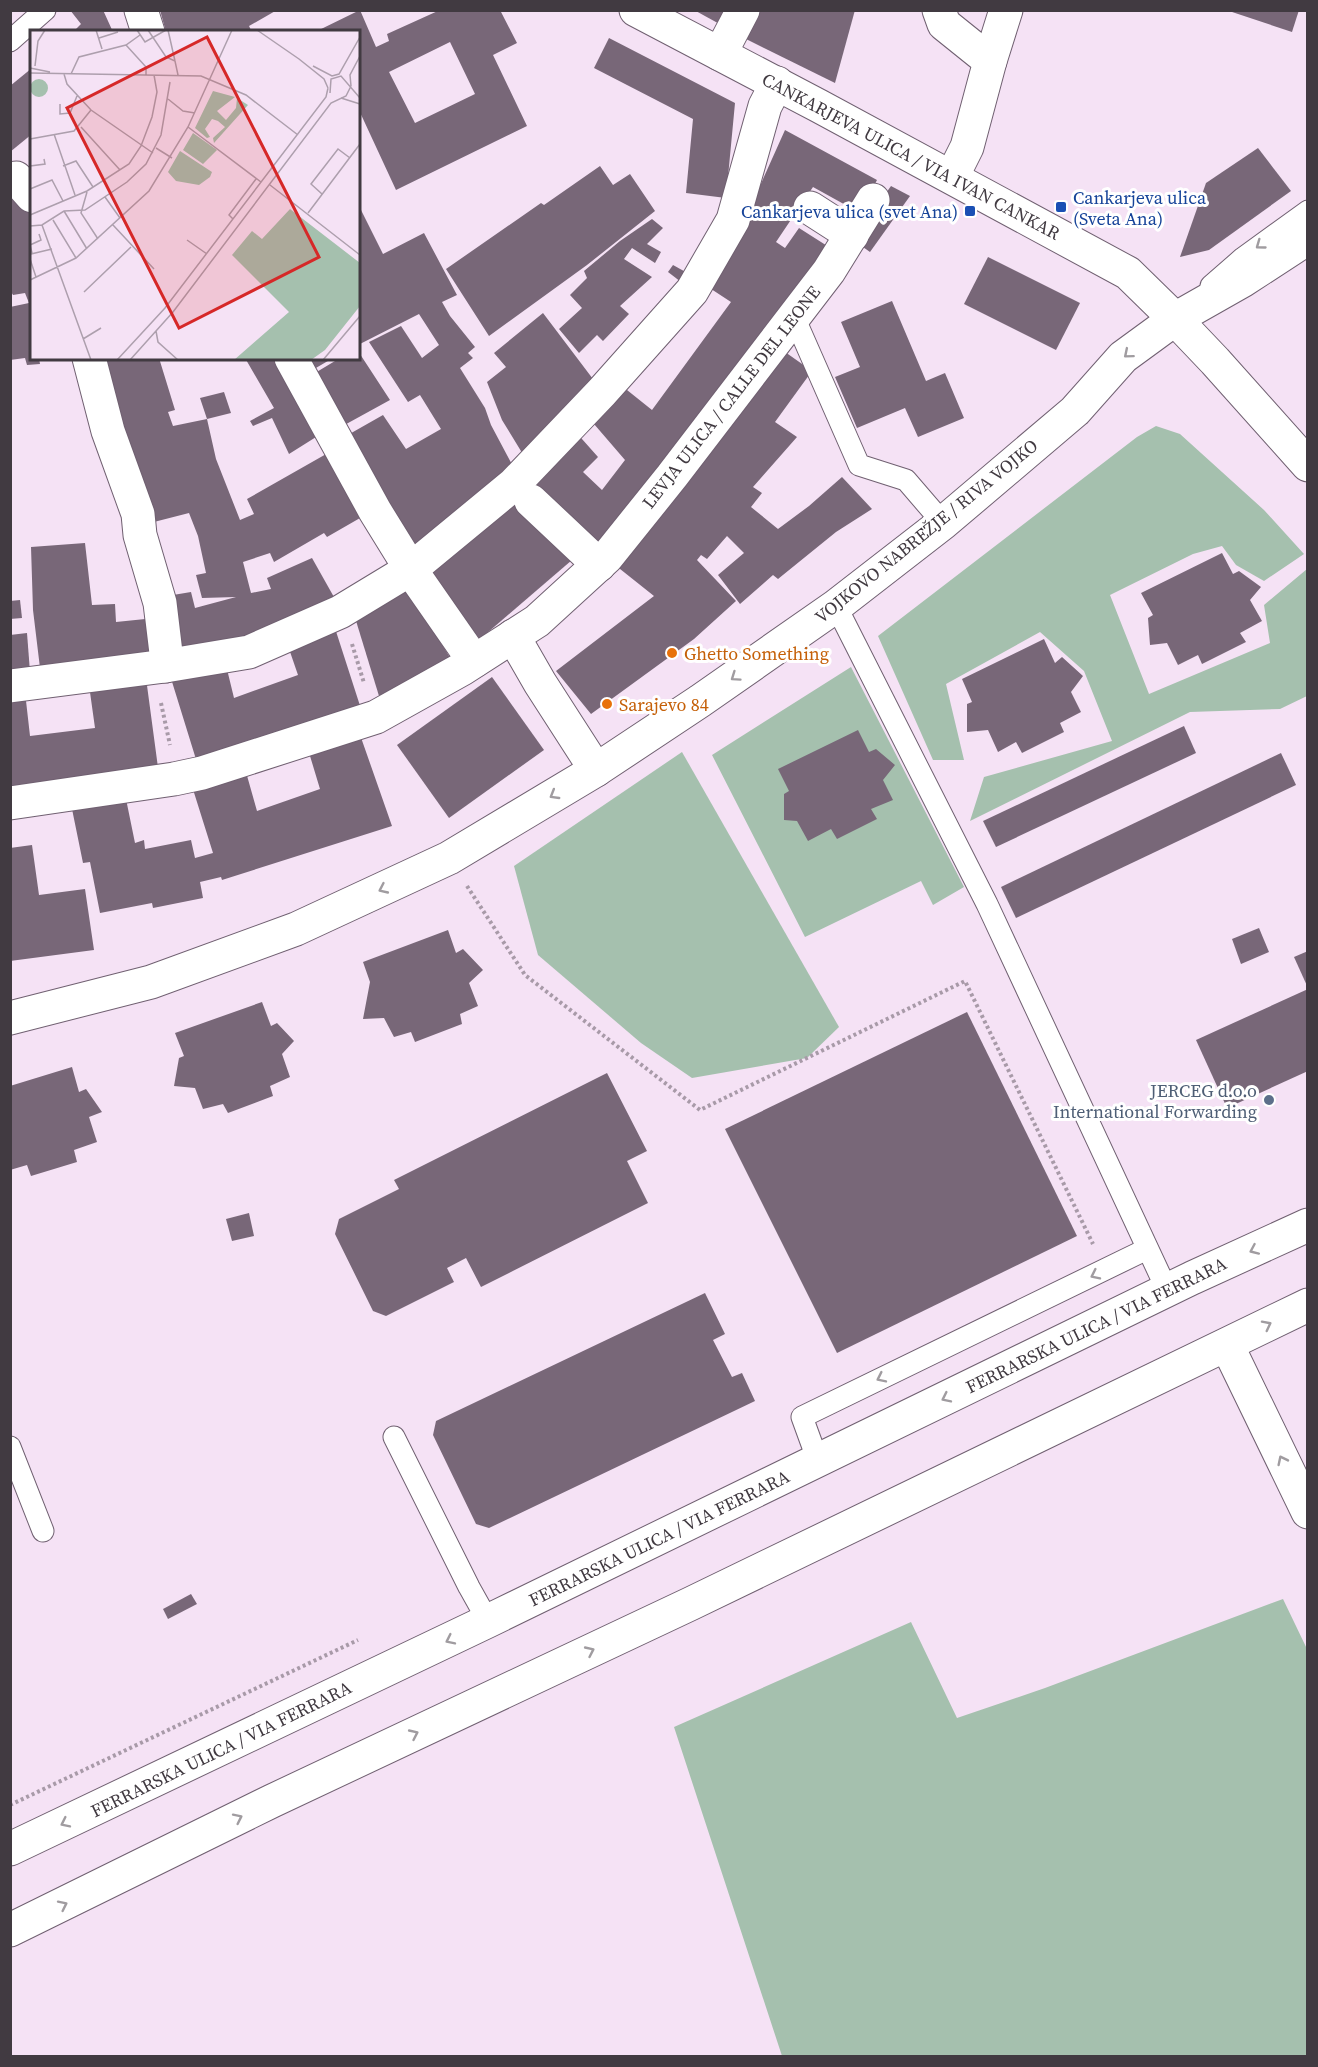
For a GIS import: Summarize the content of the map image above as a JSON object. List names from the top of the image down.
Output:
{
  "streets": {
    "street": [
      "CANKARJEVA ULICA / VIA IVAN CANKAR",
      "LEVJA ULICA / CALLE DEL LEONE",
      "VOJKOVO NABREŽJE / RIVA VOJKO",
      "FERRARSKA ULICA / VIA FERRARA"
    ]
  },
  "crossings": [
    ["CANKARJEVA ULICA / VIA IVAN CANKAR", "VOJKOVO NABREŽJE / RIVA VOJKO"]
  ],
  "one_way": ["VOJKOVO NABREŽJE / RIVA VOJKO"],
  "places": {
    "transit": ["Cankarjeva ulica (Sveta Ana)", "Cankarjeva ulica (svet Ana)"],
    "other": ["Ghetto Something", "Sarajevo 84", "JERCEG d.o.o International Forwarding"]
  }
}
